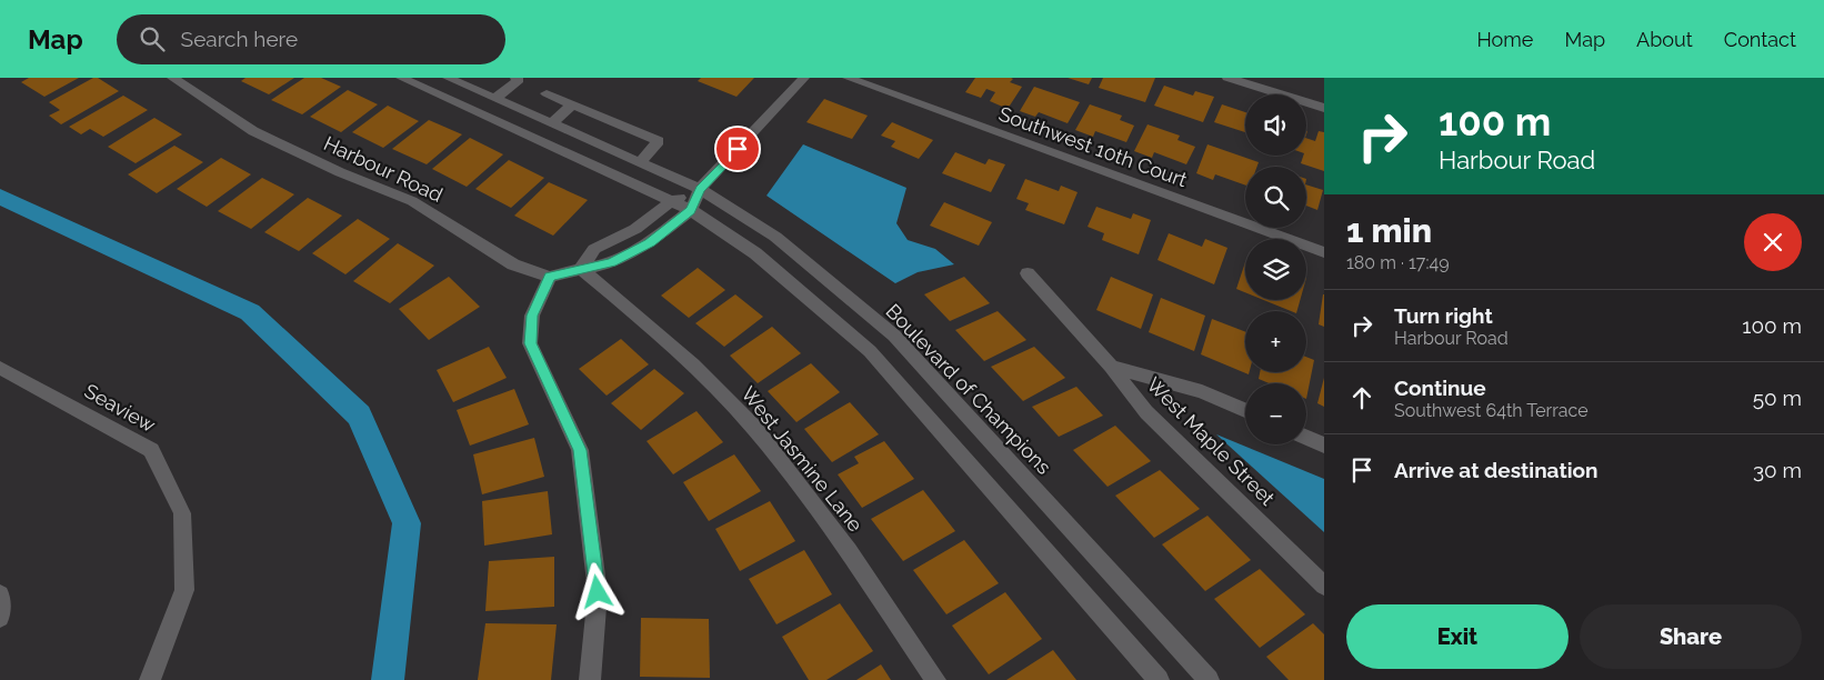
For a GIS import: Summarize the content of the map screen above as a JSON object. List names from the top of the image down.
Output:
{
  "streets": {
    "street": [
      "Southwest 10th Court",
      "Harbour Road",
      "Boulevard of Champions",
      "Seaview",
      "West Maple Street",
      "West Jasmine Lane"
    ]
  },
  "page": {
    "header": "Map",
    "search": "Search here",
    "nav": [
      "Home",
      "Map",
      "About",
      "Contact"
    ],
    "turn": ["100 m", "Harbour Road"],
    "map_buttons": ["+", "−"],
    "heading": ["1 min", "180 m · 17:49"],
    "list": [
      {
        "name": "Turn right",
        "note": "Harbour Road",
        "value": "100 m"
      },
      {
        "name": "Continue",
        "note": "Southwest 64th Terrace",
        "value": "50 m"
      },
      {
        "name": "Arrive at destination",
        "value": "30 m"
      }
    ],
    "buttons": ["Exit", "Share"]
  }
}
